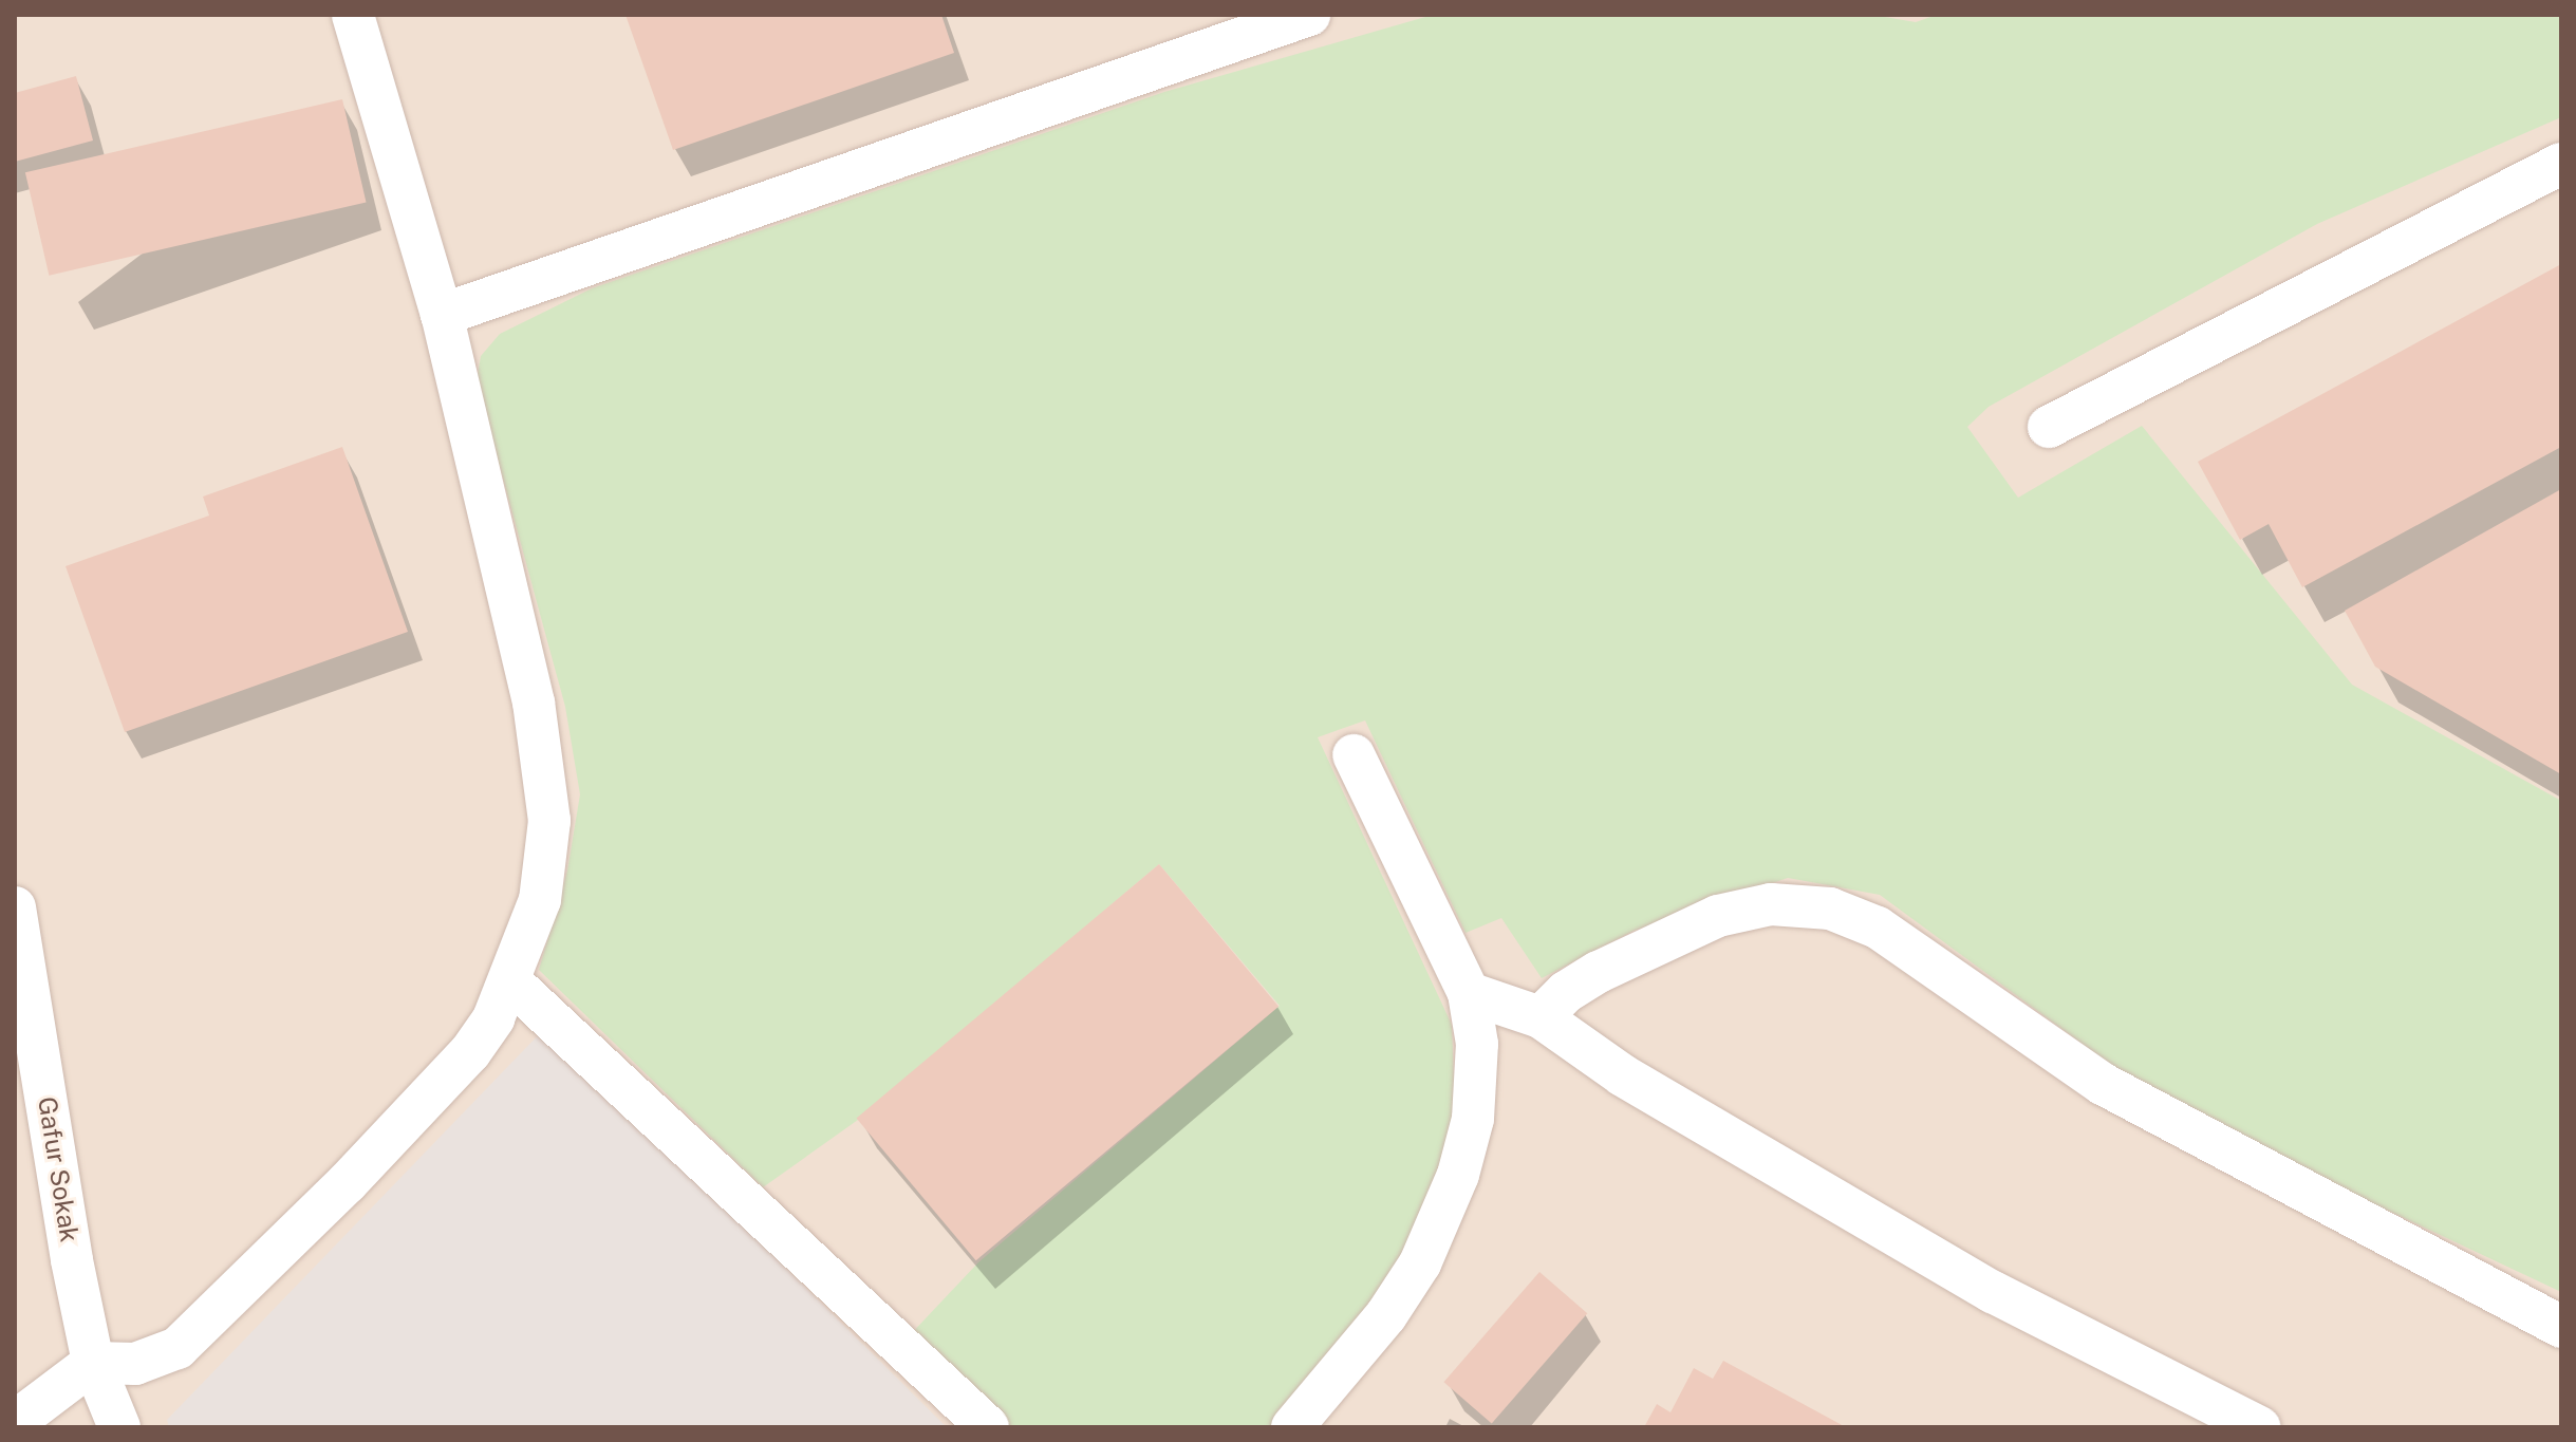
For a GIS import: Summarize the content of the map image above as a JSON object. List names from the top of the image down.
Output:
{
  "streets": {
    "street": ["Gafur Sokak"]
  }
}
